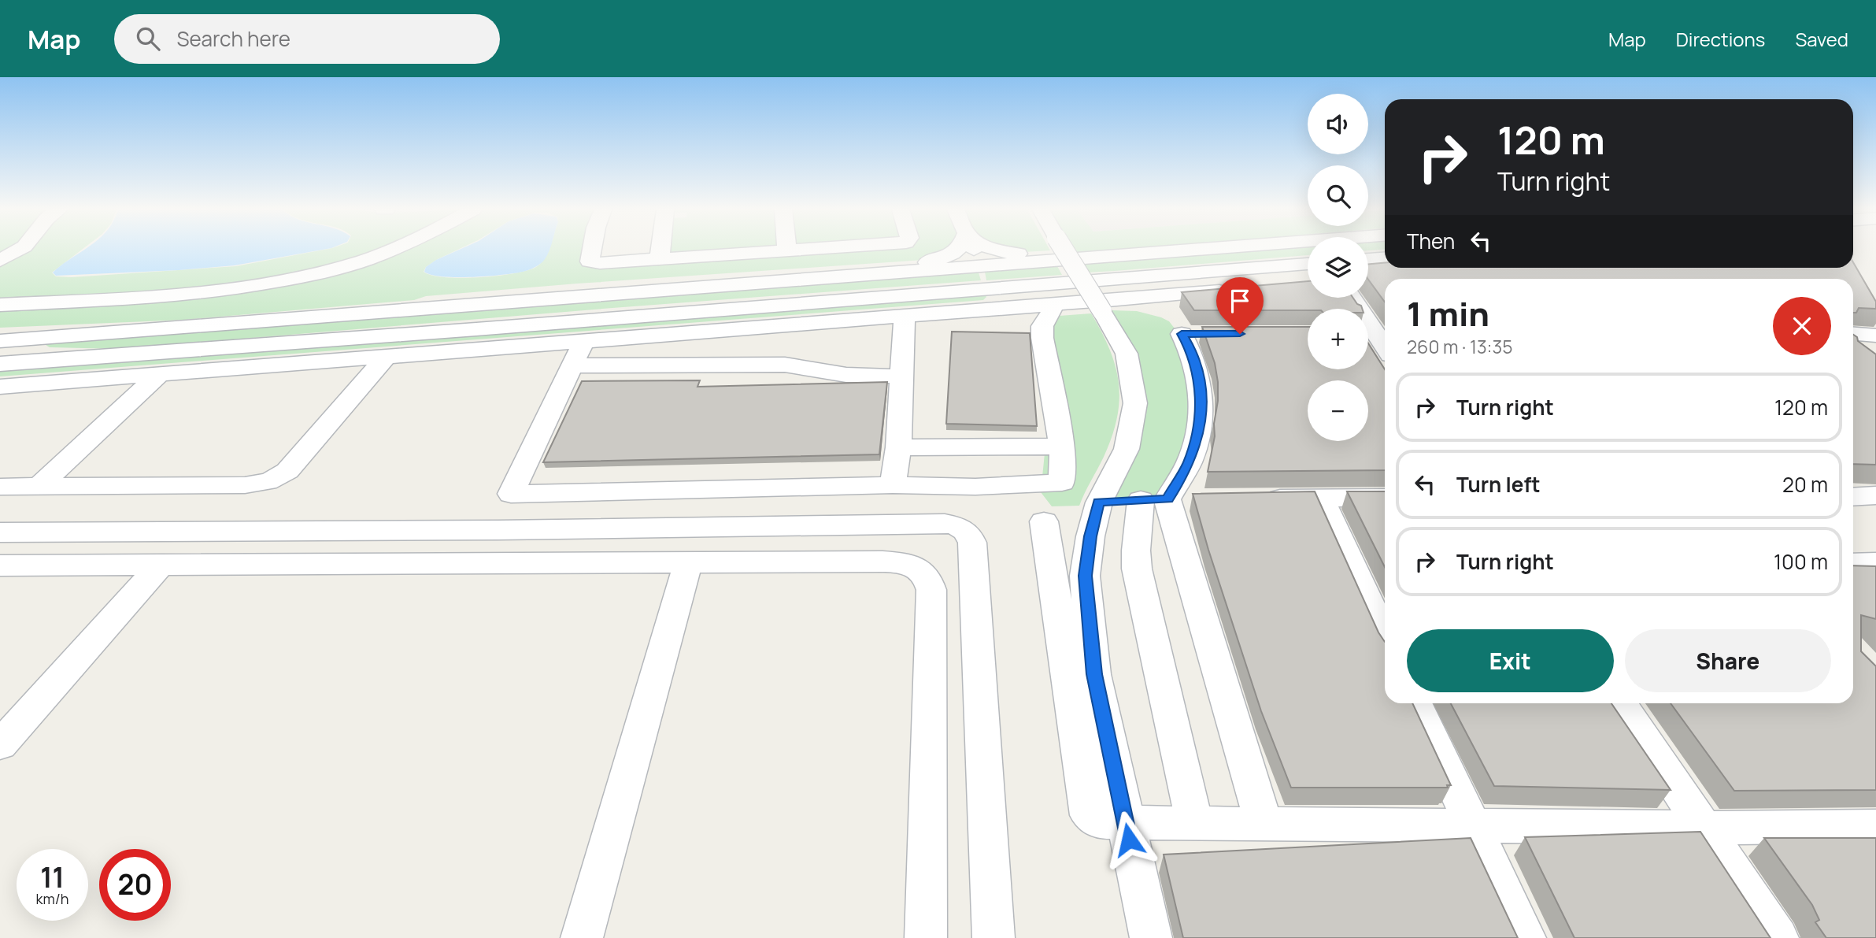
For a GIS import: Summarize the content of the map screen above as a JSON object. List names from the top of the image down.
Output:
{
  "page": {
    "header": "Map",
    "search": "Search here",
    "nav": ["Map", "Directions", "Saved"],
    "map_buttons": ["+", "−"],
    "turn": ["120 m", "Turn right"],
    "then": "Then",
    "heading": ["1 min", "260 m · 13:35"],
    "list": [
      {
        "name": "Turn right",
        "value": "120 m"
      },
      {
        "name": "Turn left",
        "value": "20 m"
      },
      {
        "name": "Turn right",
        "value": "100 m"
      }
    ],
    "buttons": ["Exit", "Share"],
    "speed": "11 km/h",
    "limit": "20"
  }
}
